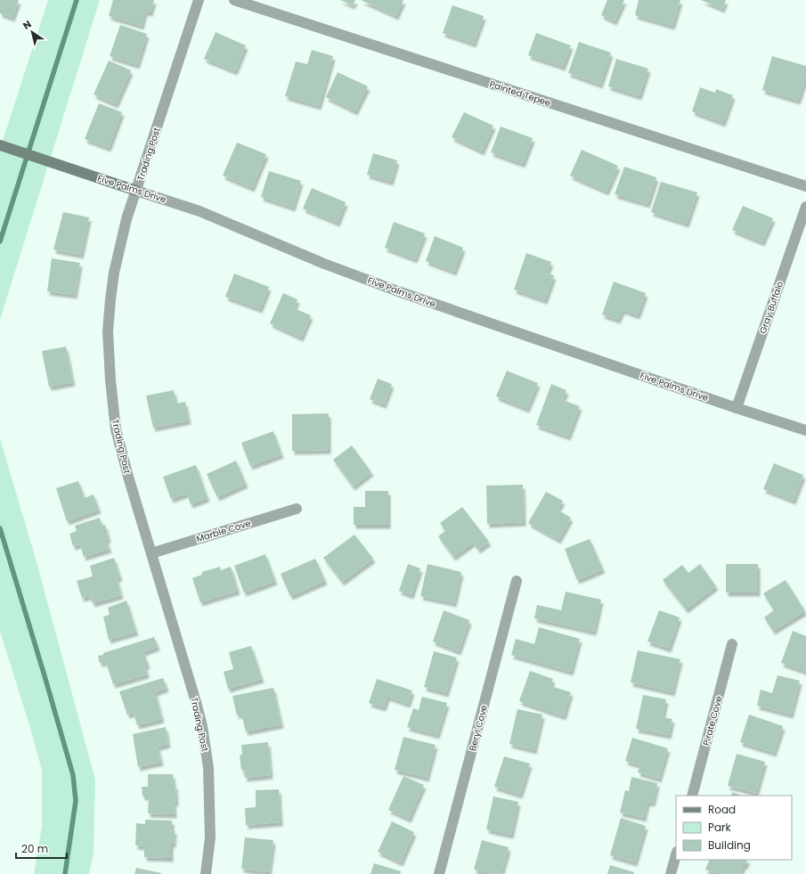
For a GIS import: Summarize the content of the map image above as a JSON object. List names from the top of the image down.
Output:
{
  "streets": {
    "street": [
      "Painted Tepee",
      "Trading Post",
      "Five Palms Drive",
      "Gray Buffalo",
      "Marble Cove",
      "Pirate Cove",
      "Beryl Cove"
    ]
  },
  "crossings": [
    ["Trading Post", "Five Palms Drive"],
    ["Trading Post", "Marble Cove"],
    ["Five Palms Drive", "Gray Buffalo"]
  ],
  "legend": ["Road", "Park", "Building"],
  "scale_bar": "20 m",
  "north": "top left"
}
